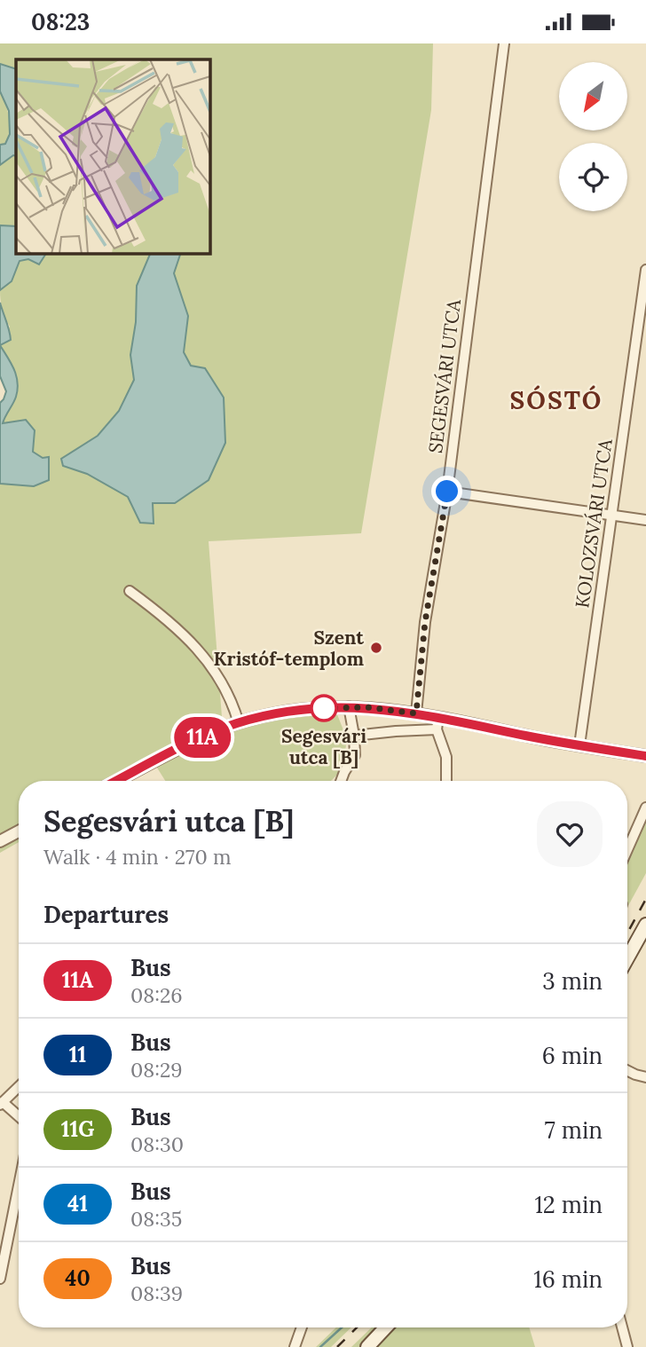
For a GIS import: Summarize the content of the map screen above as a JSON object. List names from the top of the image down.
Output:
{
  "streets": {
    "street": ["SEGESVÁRI UTCA", "KOLOZSVÁRI UTCA"]
  },
  "districts": ["SÓSTÓ"],
  "places": ["Szent Kristóf-templom", "Segesvári utca [B]"],
  "lines": ["bus line 11A"],
  "north": "bottom left",
  "page": {
    "status": "08:23",
    "on_map": "11A",
    "heading": [
      ["Segesvári utca [B]", "Walk · 4 min · 270 m"],
      "Departures"
    ],
    "list": [
      {
        "mark": "11A",
        "name": "Bus",
        "note": "08:26",
        "value": "3 min"
      },
      {
        "mark": "11",
        "name": "Bus",
        "note": "08:29",
        "value": "6 min"
      },
      {
        "mark": "11G",
        "name": "Bus",
        "note": "08:30",
        "value": "7 min"
      },
      {
        "mark": "41",
        "name": "Bus",
        "note": "08:35",
        "value": "12 min"
      },
      {
        "mark": "40",
        "name": "Bus",
        "note": "08:39",
        "value": "16 min"
      }
    ]
  }
}
